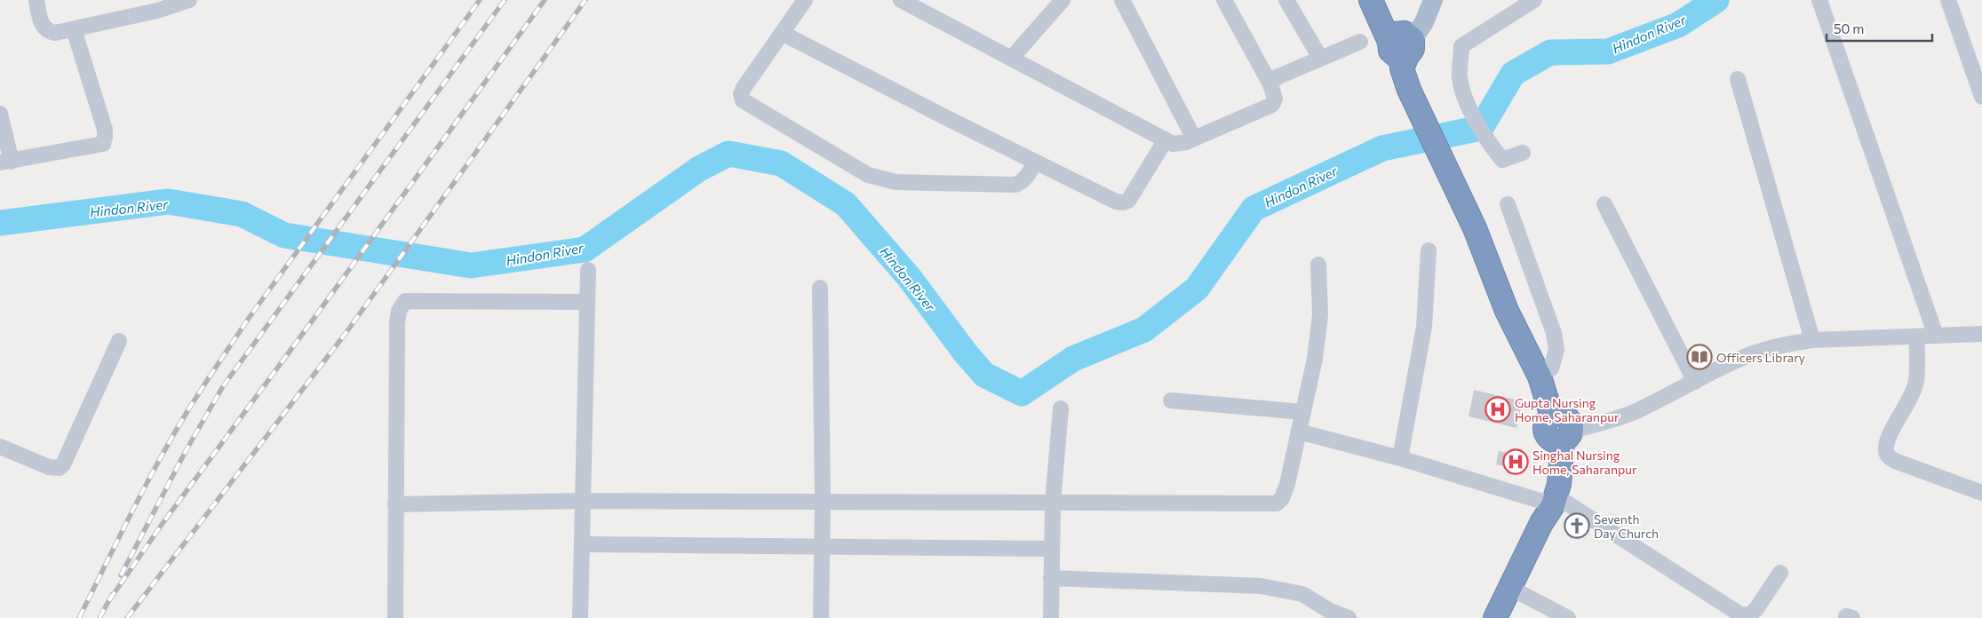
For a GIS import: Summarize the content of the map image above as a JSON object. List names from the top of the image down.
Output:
{
  "water": ["Hindon River"],
  "places": {
    "library": ["Officers Library"],
    "hospital": ["Gupta Nursing Home, Saharanpur", "Singhal Nursing Home, Saharanpur"],
    "church": ["Seventh Day Church"]
  },
  "scale_bar": "50 m"
}
